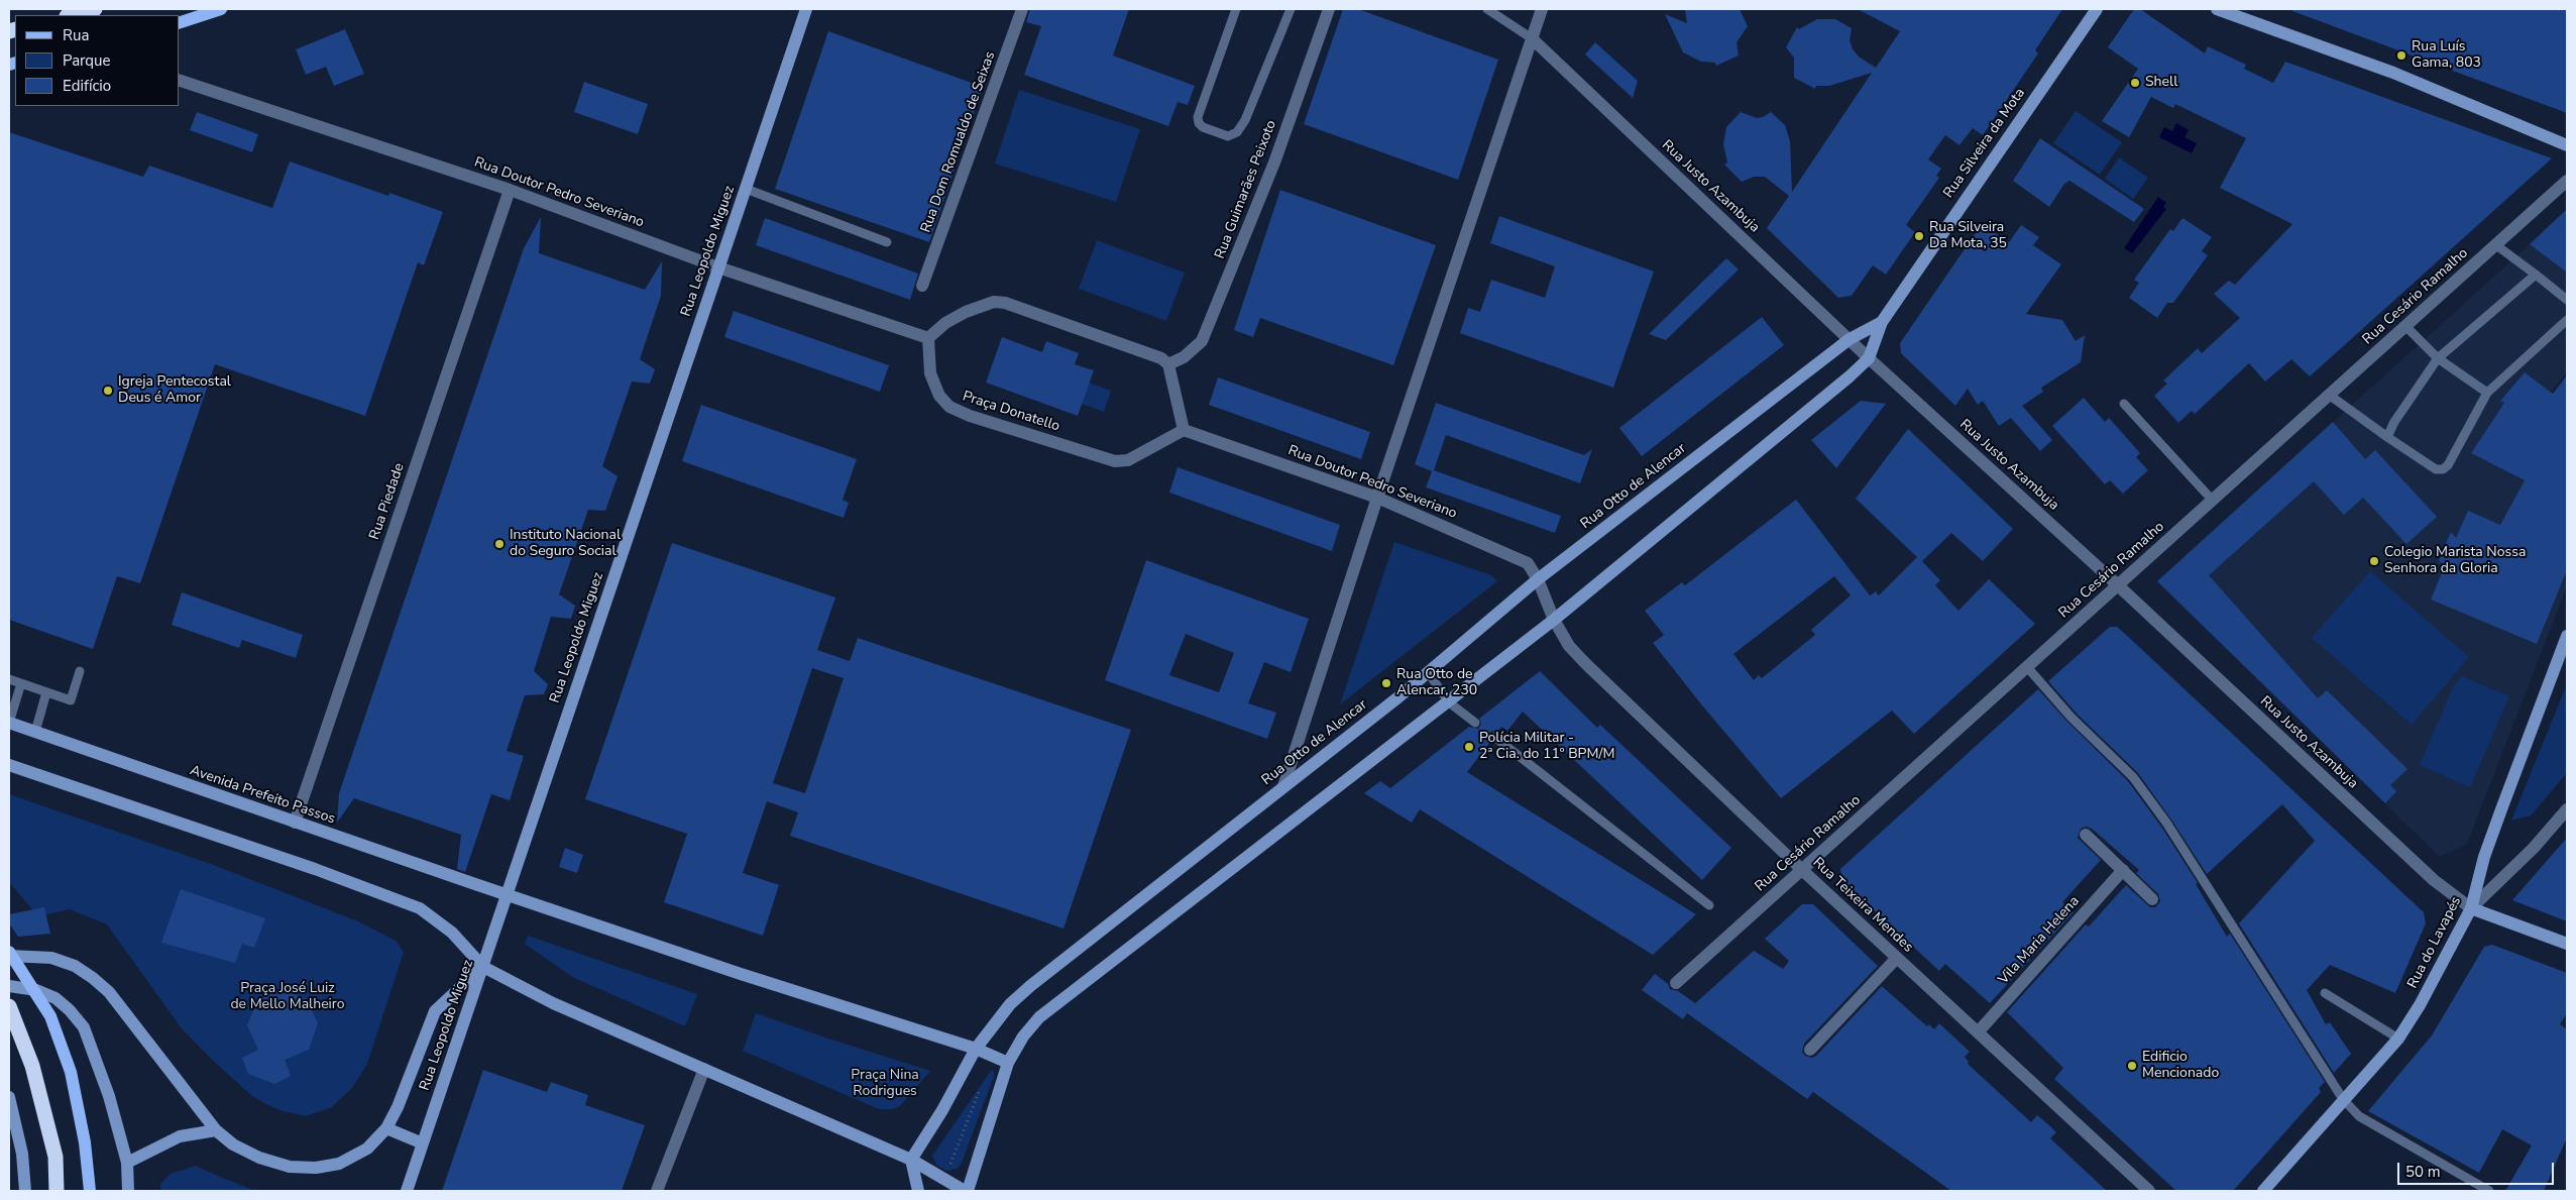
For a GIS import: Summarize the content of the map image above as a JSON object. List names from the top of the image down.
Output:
{
  "streets": {
    "main road": [
      "Rua Silveira da Mota",
      "Rua Leopoldo Miguez",
      "Rua Otto de Alencar",
      "Avenida Prefeito Passos",
      "Rua do Lavapés"
    ],
    "street": [
      "Rua Dom Romualdo de Seixas",
      "Rua Justo Azambuja",
      "Rua Guimarães Peixoto",
      "Rua Doutor Pedro Severiano",
      "Rua Cesário Ramalho",
      "Praça Donatello",
      "Rua Piedade",
      "Rua Teixeira Mendes",
      "Vila Maria Helena"
    ]
  },
  "crossings": [
    ["Rua Silveira da Mota", "Rua Justo Azambuja"],
    ["Rua Silveira da Mota", "Rua Otto de Alencar"],
    ["Rua Justo Azambuja", "Rua Cesário Ramalho"],
    ["Rua Justo Azambuja", "Rua Otto de Alencar"],
    ["Rua Justo Azambuja", "Rua do Lavapés"],
    ["Rua Doutor Pedro Severiano", "Rua Leopoldo Miguez"],
    ["Rua Doutor Pedro Severiano", "Praça Donatello"],
    ["Rua Doutor Pedro Severiano", "Rua Otto de Alencar"],
    ["Rua Doutor Pedro Severiano", "Rua Piedade"],
    ["Rua Doutor Pedro Severiano", "Rua Teixeira Mendes"],
    ["Rua Leopoldo Miguez", "Avenida Prefeito Passos"],
    ["Rua Cesário Ramalho", "Rua Teixeira Mendes"],
    ["Rua Otto de Alencar", "Rua Teixeira Mendes"],
    ["Rua Piedade", "Avenida Prefeito Passos"],
    ["Rua Teixeira Mendes", "Vila Maria Helena"]
  ],
  "parks": ["Praça José Luiz de Mello Malheiro", "Praça Nina Rodrigues"],
  "places": [
    "Rua Luís Gama, 803",
    "Shell",
    "Rua Silveira Da Mota, 35",
    "Igreja Pentecostal Deus é Amor",
    "Instituto Nacional do Seguro Social",
    "Colegio Marista Nossa Senhora da Gloria",
    "Rua Otto de Alencar, 230",
    "Polícia Militar - 2ª Cia. do 11º BPM/M",
    "Edificio Mencionado"
  ],
  "legend": ["Rua", "Parque", "Edifício"],
  "scale_bar": "50 m"
}
